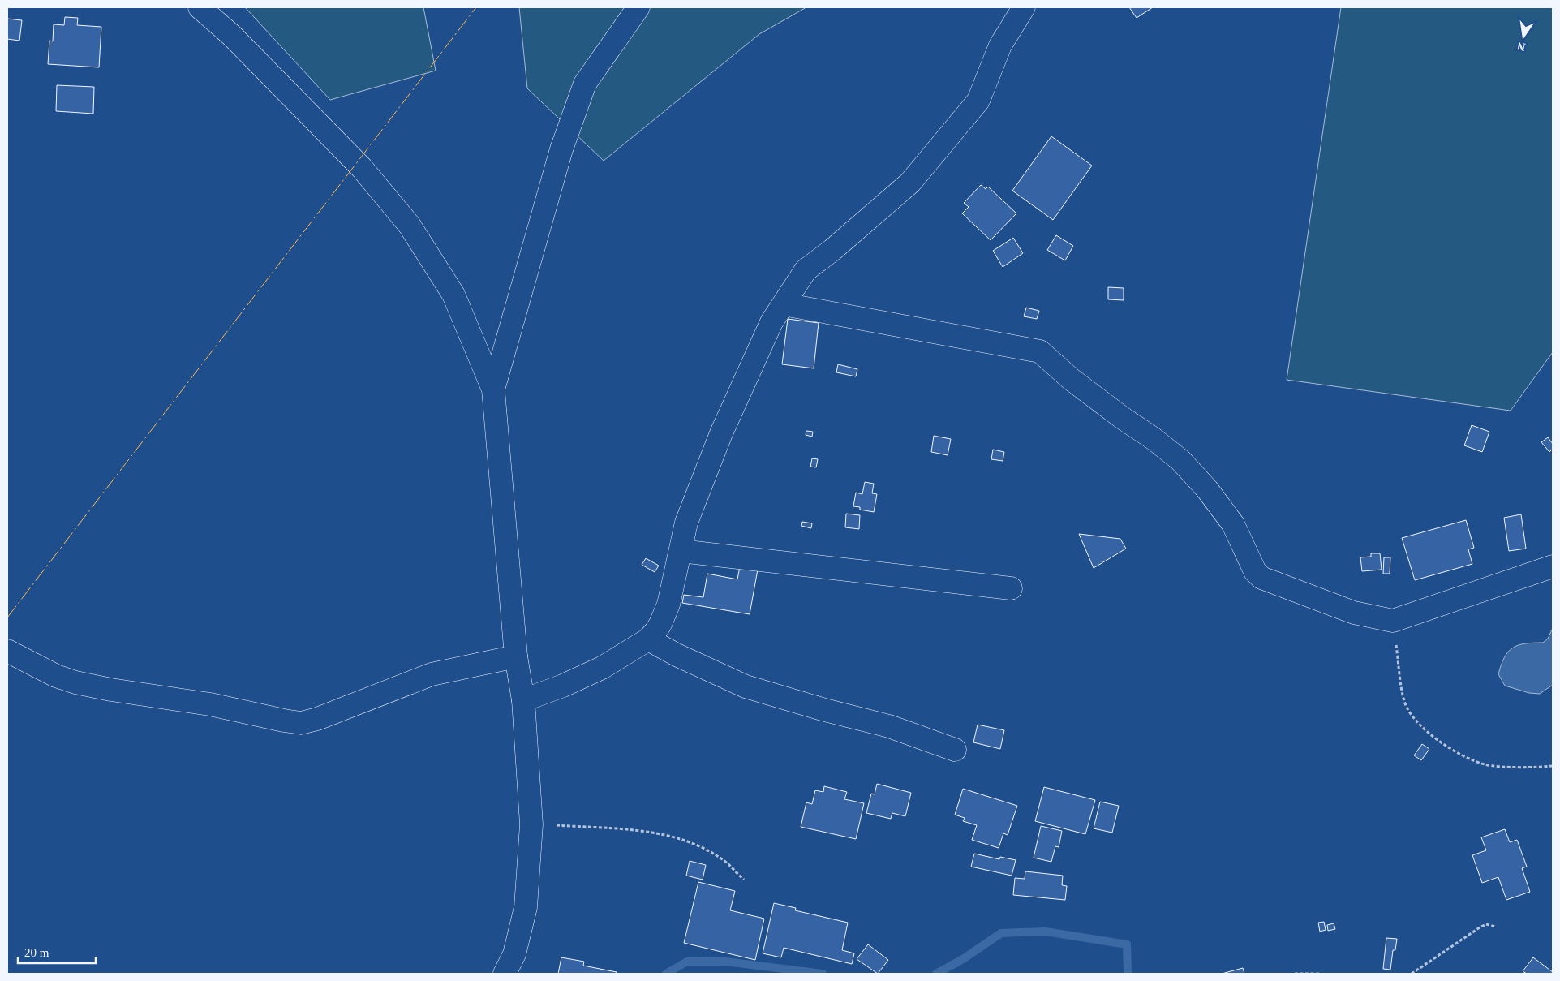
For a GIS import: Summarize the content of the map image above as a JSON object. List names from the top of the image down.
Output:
{
  "scale_bar": "20 m",
  "north": "bottom"
}
